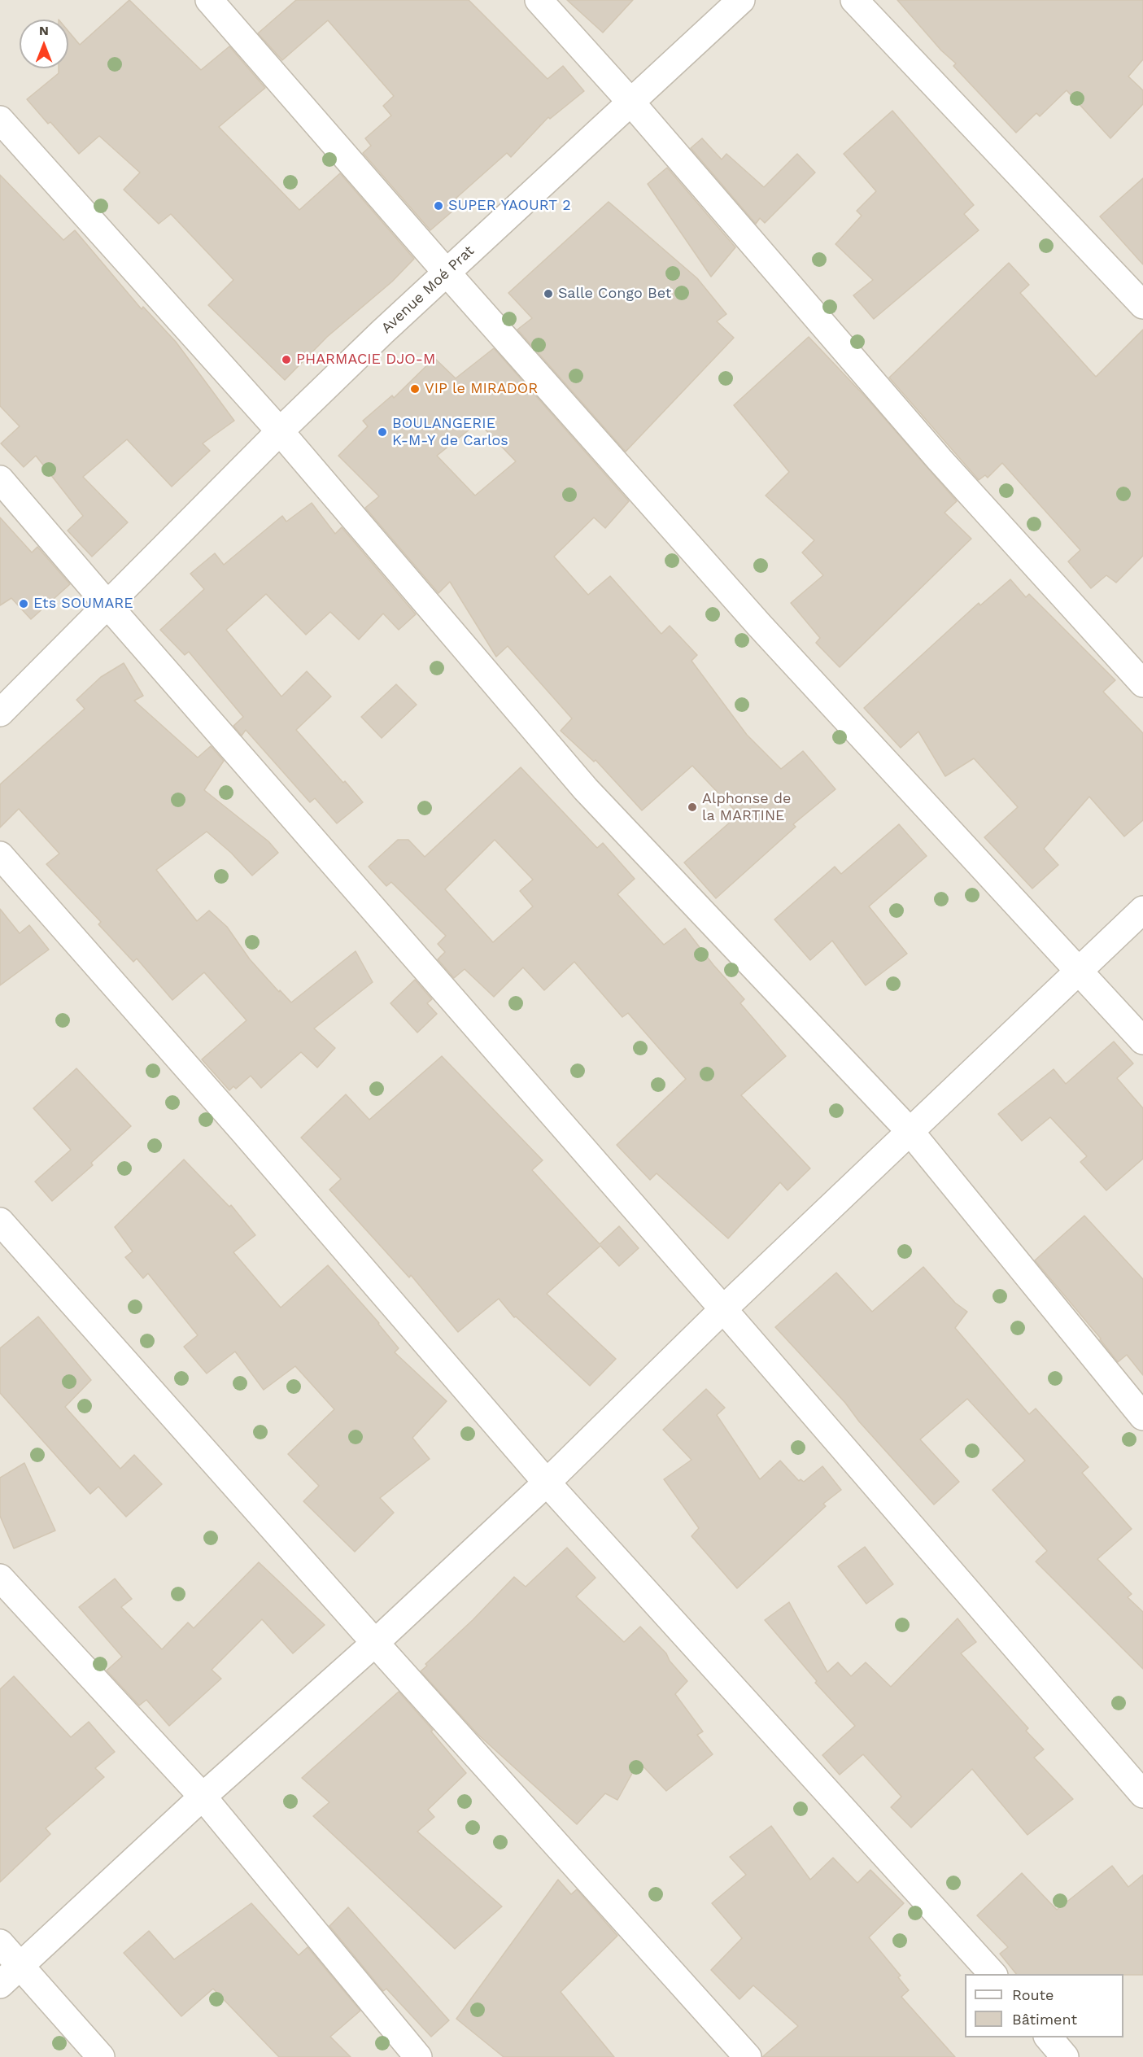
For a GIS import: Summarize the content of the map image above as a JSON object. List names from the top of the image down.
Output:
{
  "streets": {
    "street": ["Avenue Moé Prat"]
  },
  "places": [
    "SUPER YAOURT 2",
    "Salle Congo Bet",
    "PHARMACIE DJO-M",
    "VIP le MIRADOR",
    "BOULANGERIE K-M-Y de Carlos",
    "Ets SOUMARE",
    "Alphonse de la MARTINE"
  ],
  "legend": ["Route", "Bâtiment"],
  "north": "top"
}
